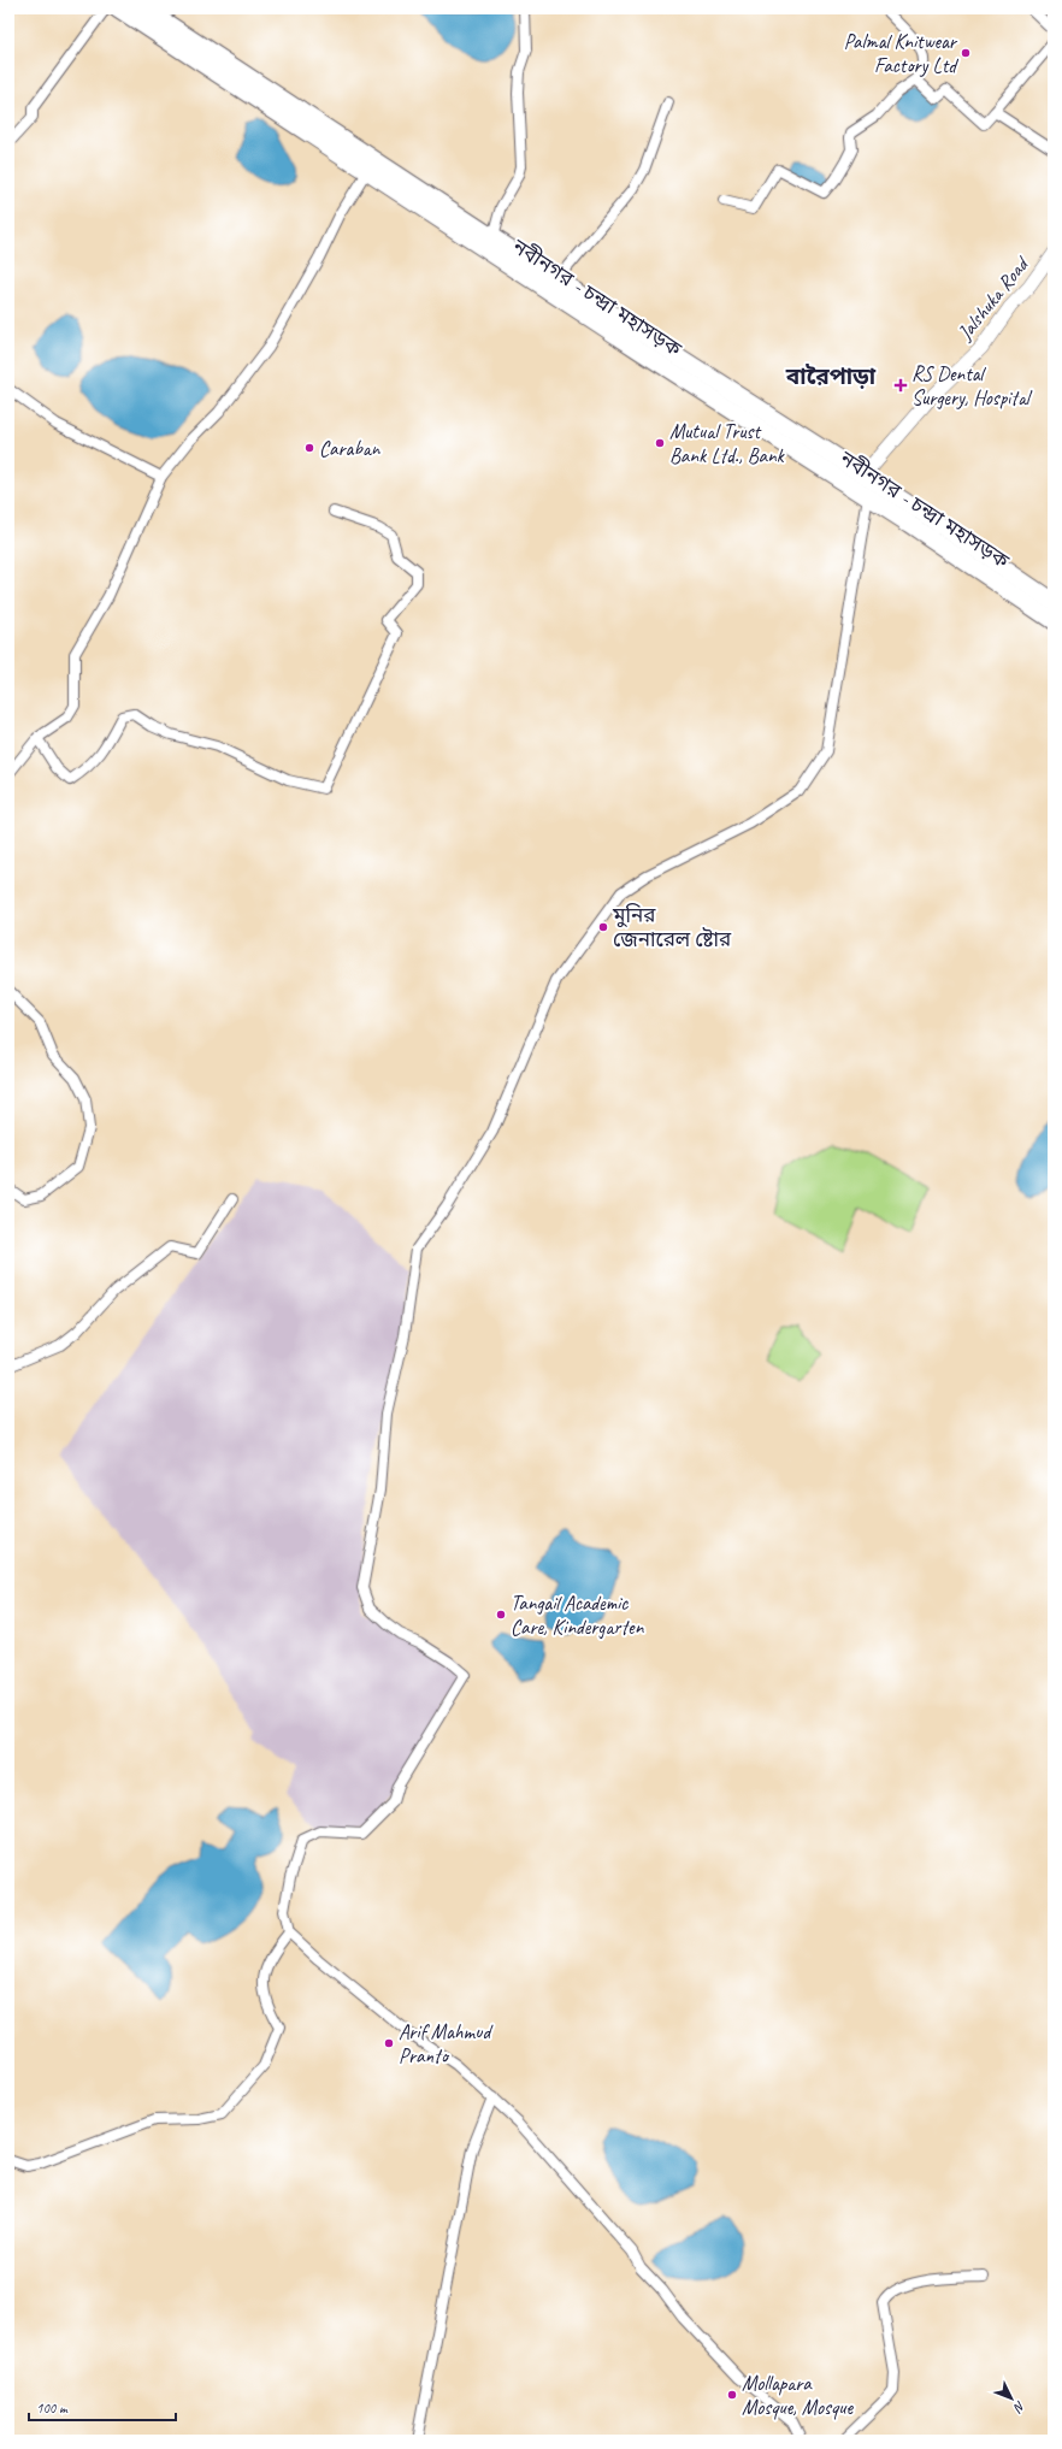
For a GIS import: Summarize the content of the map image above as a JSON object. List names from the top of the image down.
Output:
{
  "streets": {
    "highway": ["নবীনগর - চন্দ্রা মহাসড়ক"],
    "street": ["Jalshuka Road"]
  },
  "crossings": [
    ["নবীনগর - চন্দ্রা মহাসড়ক", "Jalshuka Road"]
  ],
  "districts": ["বারৈপাড়া"],
  "places": {
    "other": [
      "Palmal Knitwear Factory Ltd",
      "Mutual Trust Bank Ltd., Bank",
      "Caraban",
      "মুনির জেনারেল ষ্টোর",
      "Tangail Academic Care, Kindergarten",
      "Arif Mahmud Pranto",
      "Mollapara Mosque, Mosque"
    ],
    "health": ["RS Dental Surgery, Hospital"]
  },
  "scale_bar": "100 m",
  "north": "bottom right"
}
